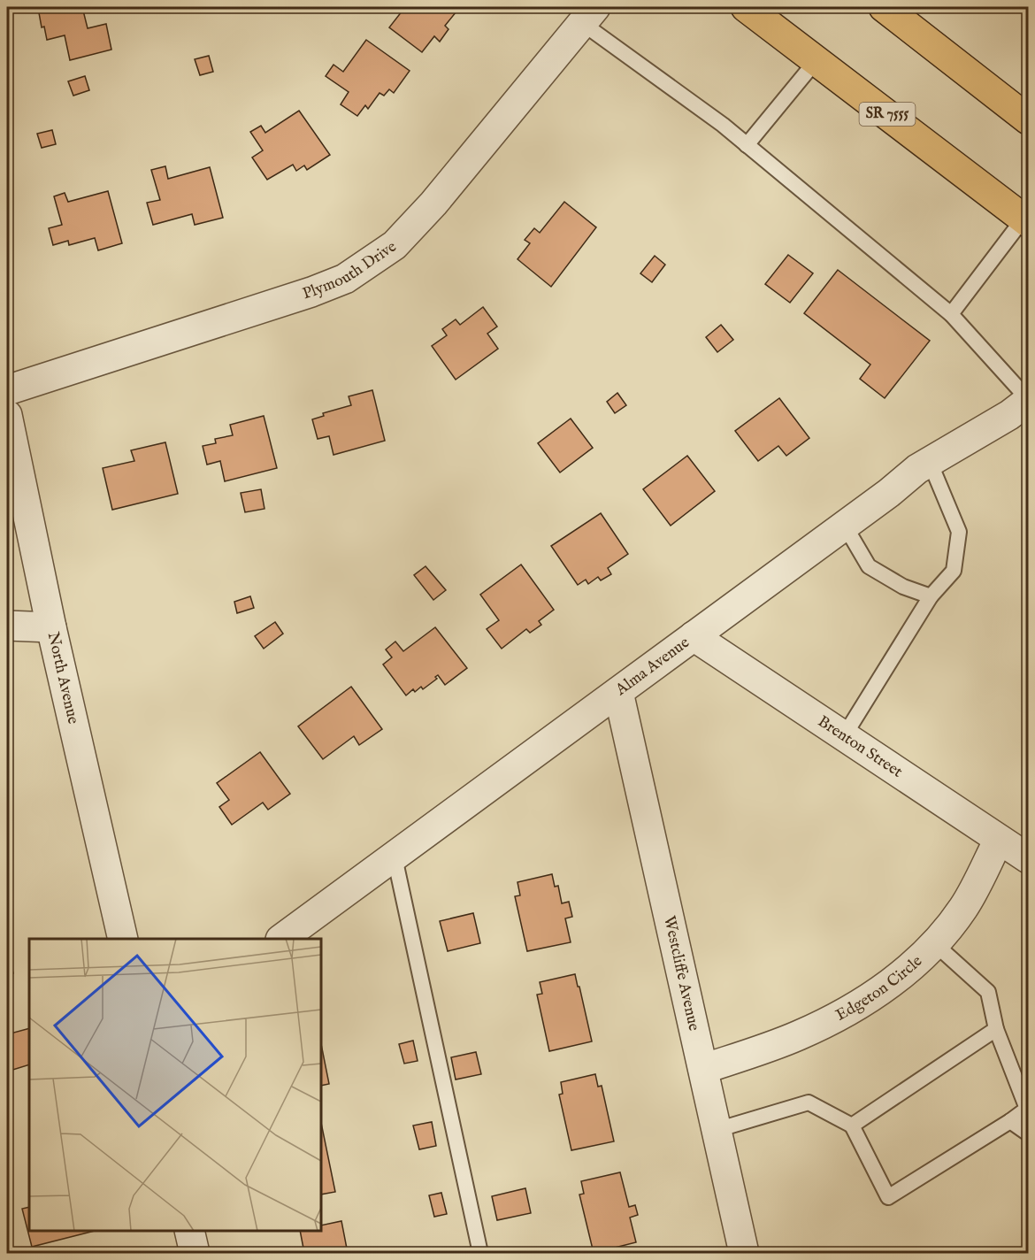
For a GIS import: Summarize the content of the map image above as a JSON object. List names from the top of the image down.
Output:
{
  "streets": {
    "main road": ["SR 7555"],
    "street": [
      "Plymouth Drive",
      "Alma Avenue",
      "North Avenue",
      "Brenton Street",
      "Westcliffe Avenue",
      "Edgeton Circle"
    ]
  },
  "crossings": [
    ["Alma Avenue", "Brenton Street"],
    ["Alma Avenue", "Westcliffe Avenue"],
    ["Brenton Street", "Edgeton Circle"],
    ["Westcliffe Avenue", "Edgeton Circle"]
  ]
}
